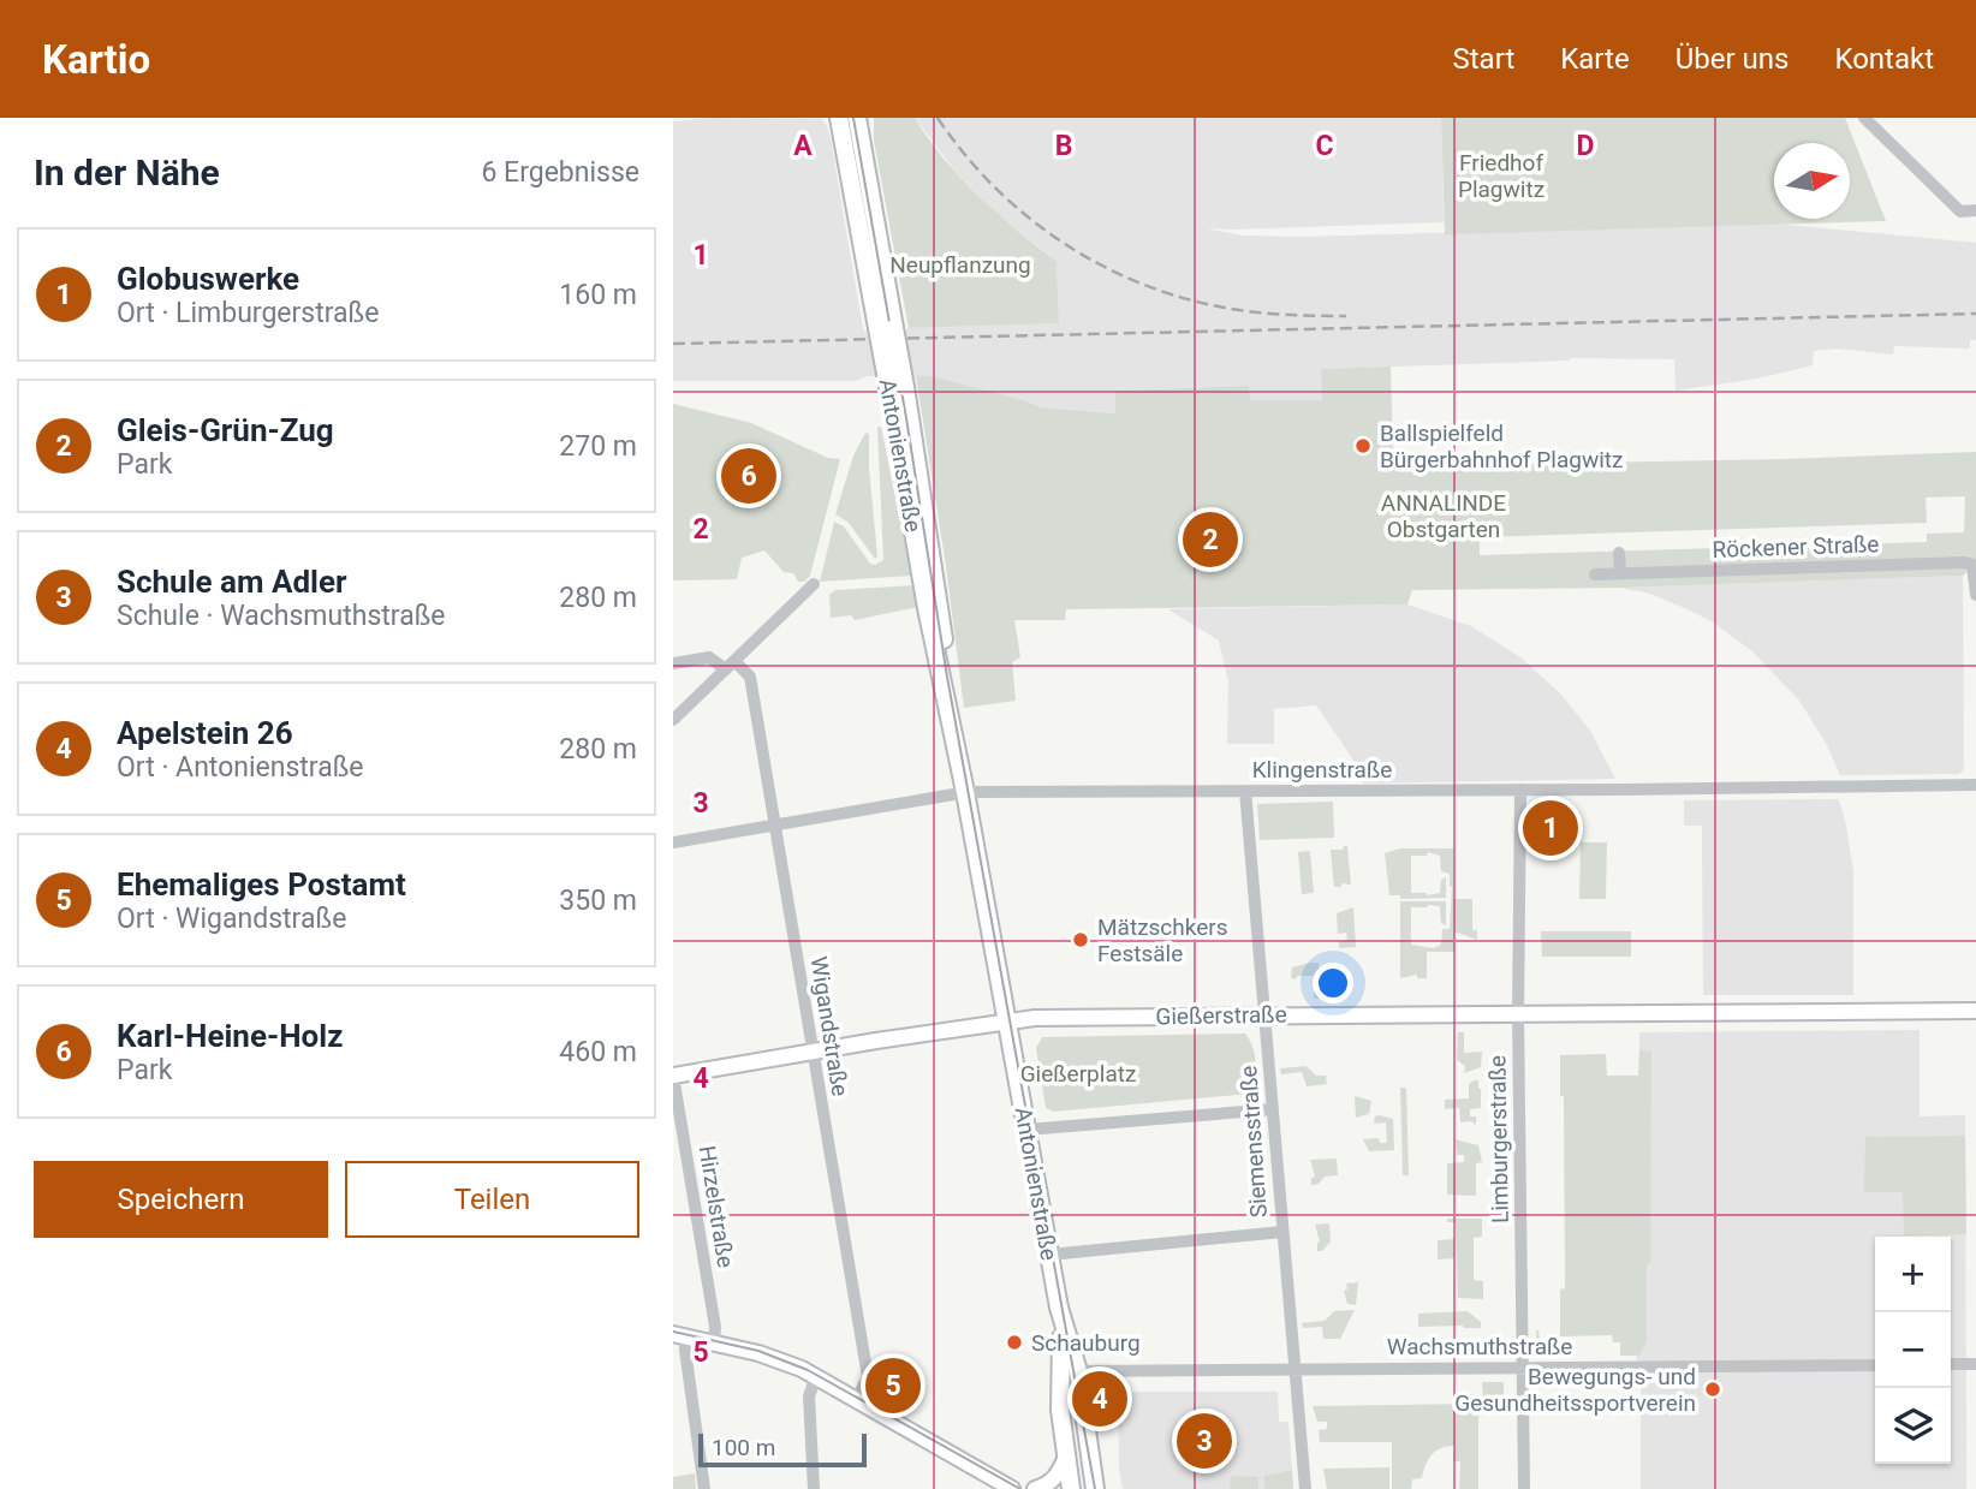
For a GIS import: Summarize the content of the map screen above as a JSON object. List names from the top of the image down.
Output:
{
  "streets": {
    "main road": ["Antonienstraße"],
    "street": [
      "Röckener Straße",
      "Klingenstraße",
      "Gießerstraße",
      "Wigandstraße",
      "Limburgerstraße",
      "Siemensstraße",
      "Hirzelstraße",
      "Wachsmuthstraße"
    ]
  },
  "crossings": [
    ["Antonienstraße", "Klingenstraße"],
    ["Antonienstraße", "Gießerstraße"],
    ["Antonienstraße", "Wachsmuthstraße"],
    ["Klingenstraße", "Wigandstraße"],
    ["Klingenstraße", "Limburgerstraße"],
    ["Klingenstraße", "Siemensstraße"],
    ["Gießerstraße", "Wigandstraße"],
    ["Gießerstraße", "Limburgerstraße"],
    ["Gießerstraße", "Siemensstraße"],
    ["Gießerstraße", "Hirzelstraße"],
    ["Limburgerstraße", "Wachsmuthstraße"],
    ["Siemensstraße", "Wachsmuthstraße"]
  ],
  "parks": [
    "Friedhof Plagwitz",
    "Neupflanzung",
    "ANNALINDE Obstgarten",
    "Gießerplatz"
  ],
  "places": [
    "Ballspielfeld Bürgerbahnhof Plagwitz",
    "Mätzschkers Festsäle",
    "Schauburg",
    "Bewegungs- und Gesundheitssportverein"
  ],
  "scale_bar": "100 m",
  "north": "right",
  "page": {
    "header": "Kartio",
    "nav": [
      "Start",
      "Karte",
      "Über uns",
      "Kontakt"
    ],
    "heading": ["In der Nähe", "6 Ergebnisse"],
    "list": [
      {
        "mark": "1",
        "name": "Globuswerke",
        "note": "Ort · Limburgerstraße",
        "value": "160 m"
      },
      {
        "mark": "2",
        "name": "Gleis-Grün-Zug",
        "note": "Park",
        "value": "270 m"
      },
      {
        "mark": "3",
        "name": "Schule am Adler",
        "note": "Schule · Wachsmuthstraße",
        "value": "280 m"
      },
      {
        "mark": "4",
        "name": "Apelstein 26",
        "note": "Ort · Antonienstraße",
        "value": "280 m"
      },
      {
        "mark": "5",
        "name": "Ehemaliges Postamt",
        "note": "Ort · Wigandstraße",
        "value": "350 m"
      },
      {
        "mark": "6",
        "name": "Karl-Heine-Holz",
        "note": "Park",
        "value": "460 m"
      }
    ],
    "pins": [
      "6",
      "2",
      "1",
      "5",
      "4",
      "3"
    ],
    "buttons": ["Speichern", "Teilen"],
    "map_buttons": ["+", "−"],
    "scale": "100 m"
  },
  "grid": {
    "columns": [
      "A",
      "B",
      "C",
      "D"
    ],
    "rows": [
      "1",
      "2",
      "3",
      "4",
      "5"
    ]
  }
}
